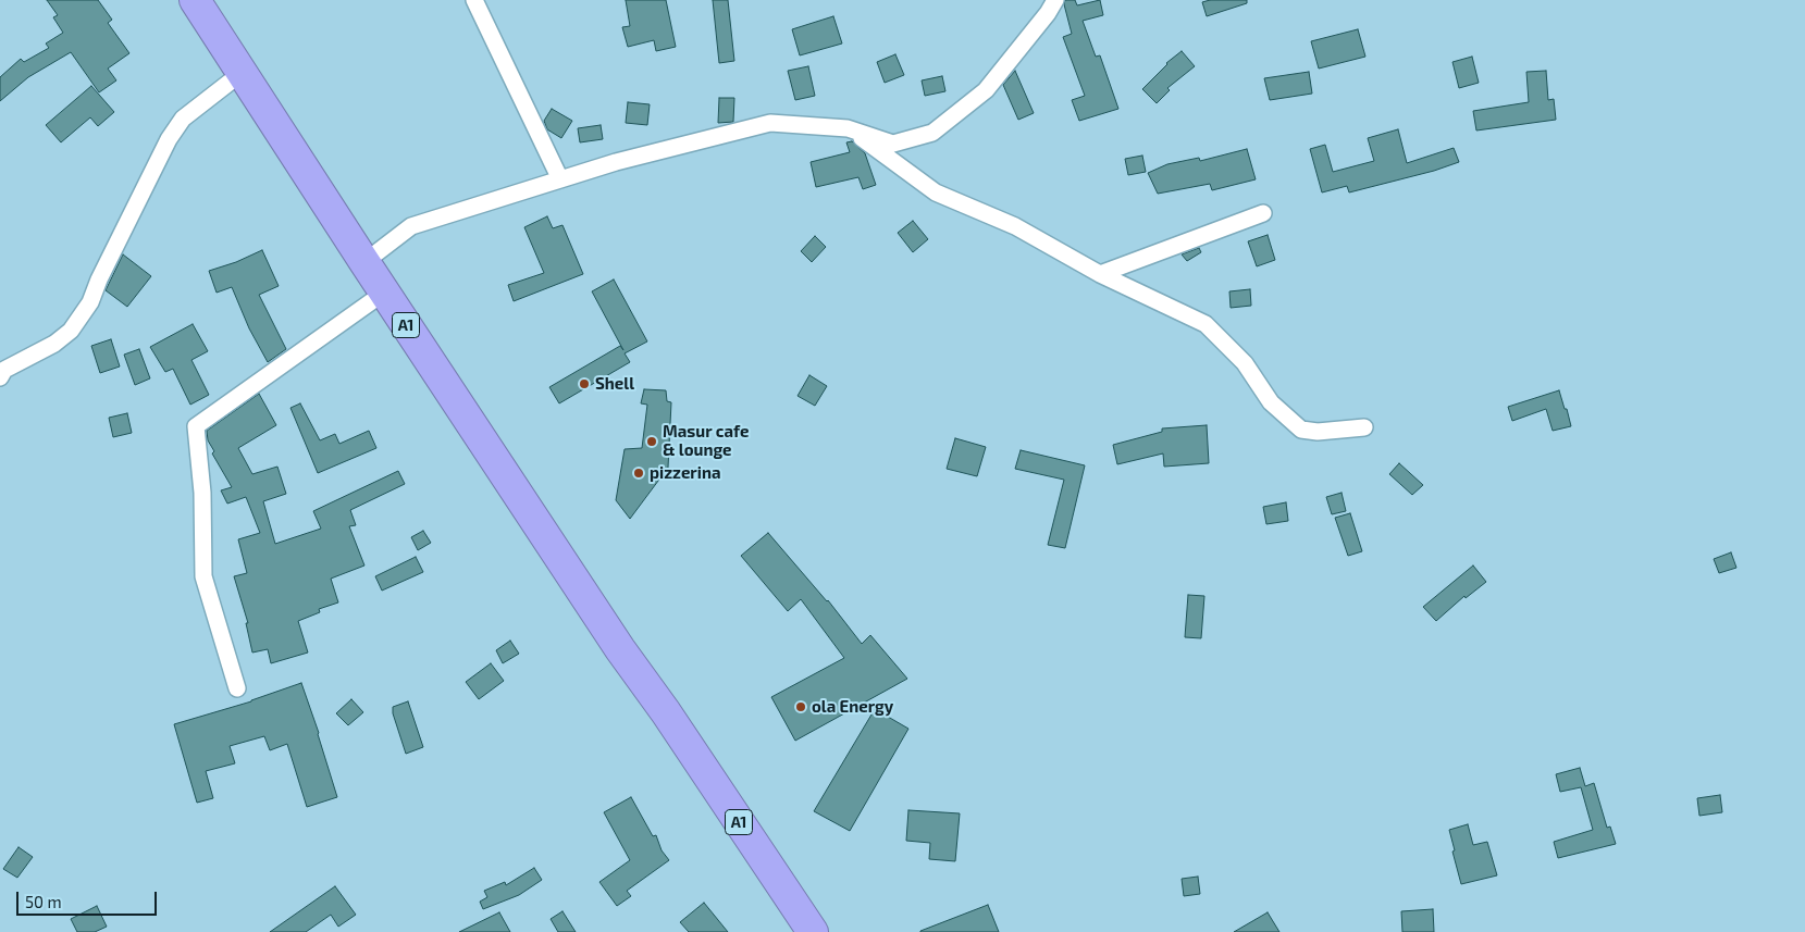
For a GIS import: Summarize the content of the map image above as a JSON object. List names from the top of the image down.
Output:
{
  "streets": {
    "highway": ["A1"]
  },
  "places": [
    "Shell",
    "Masur cafe & lounge",
    "pizzerina",
    "ola Energy"
  ],
  "scale_bar": "50 m"
}
